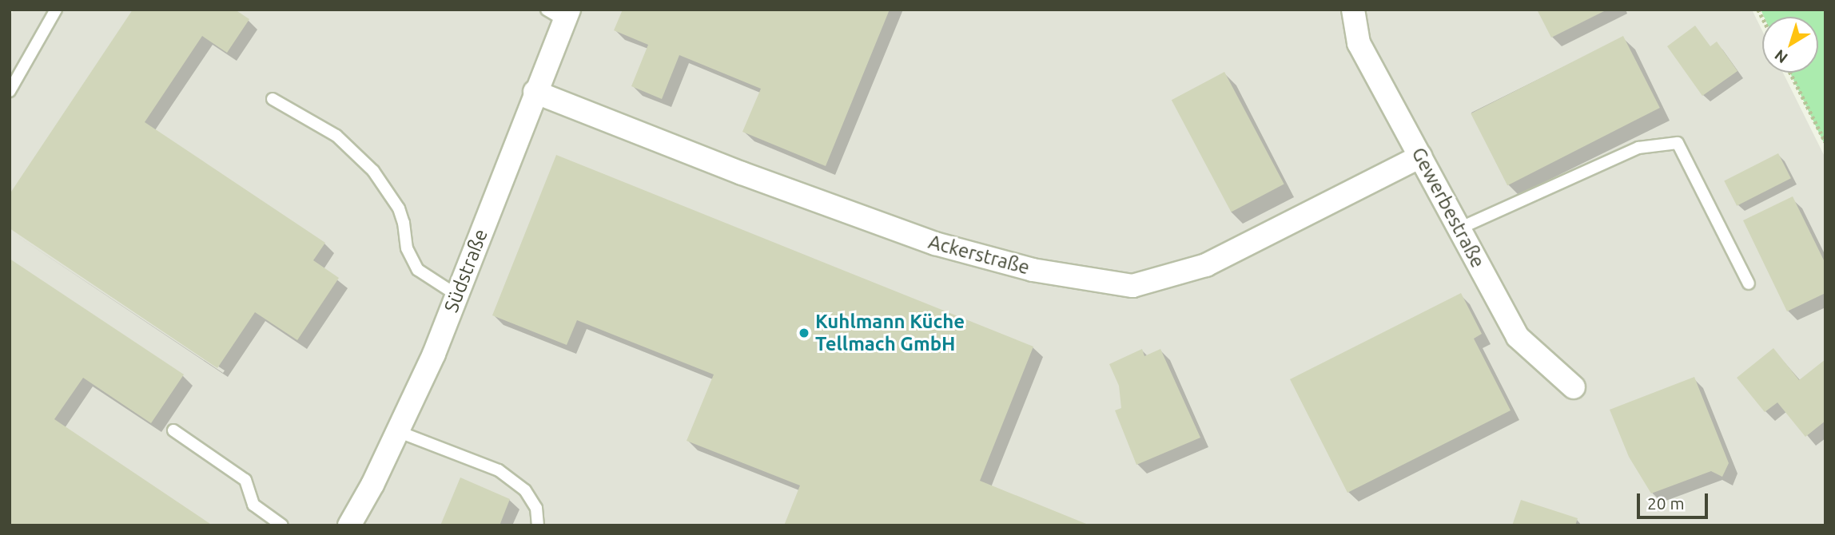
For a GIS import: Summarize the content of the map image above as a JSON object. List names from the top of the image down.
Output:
{
  "streets": {
    "street": ["Gewerbestraße", "Ackerstraße", "Südstraße"]
  },
  "crossings": [
    ["Gewerbestraße", "Ackerstraße"],
    ["Ackerstraße", "Südstraße"]
  ],
  "places": ["Kuhlmann Küche Tellmach GmbH"],
  "scale_bar": "20 m",
  "north": "bottom left"
}
